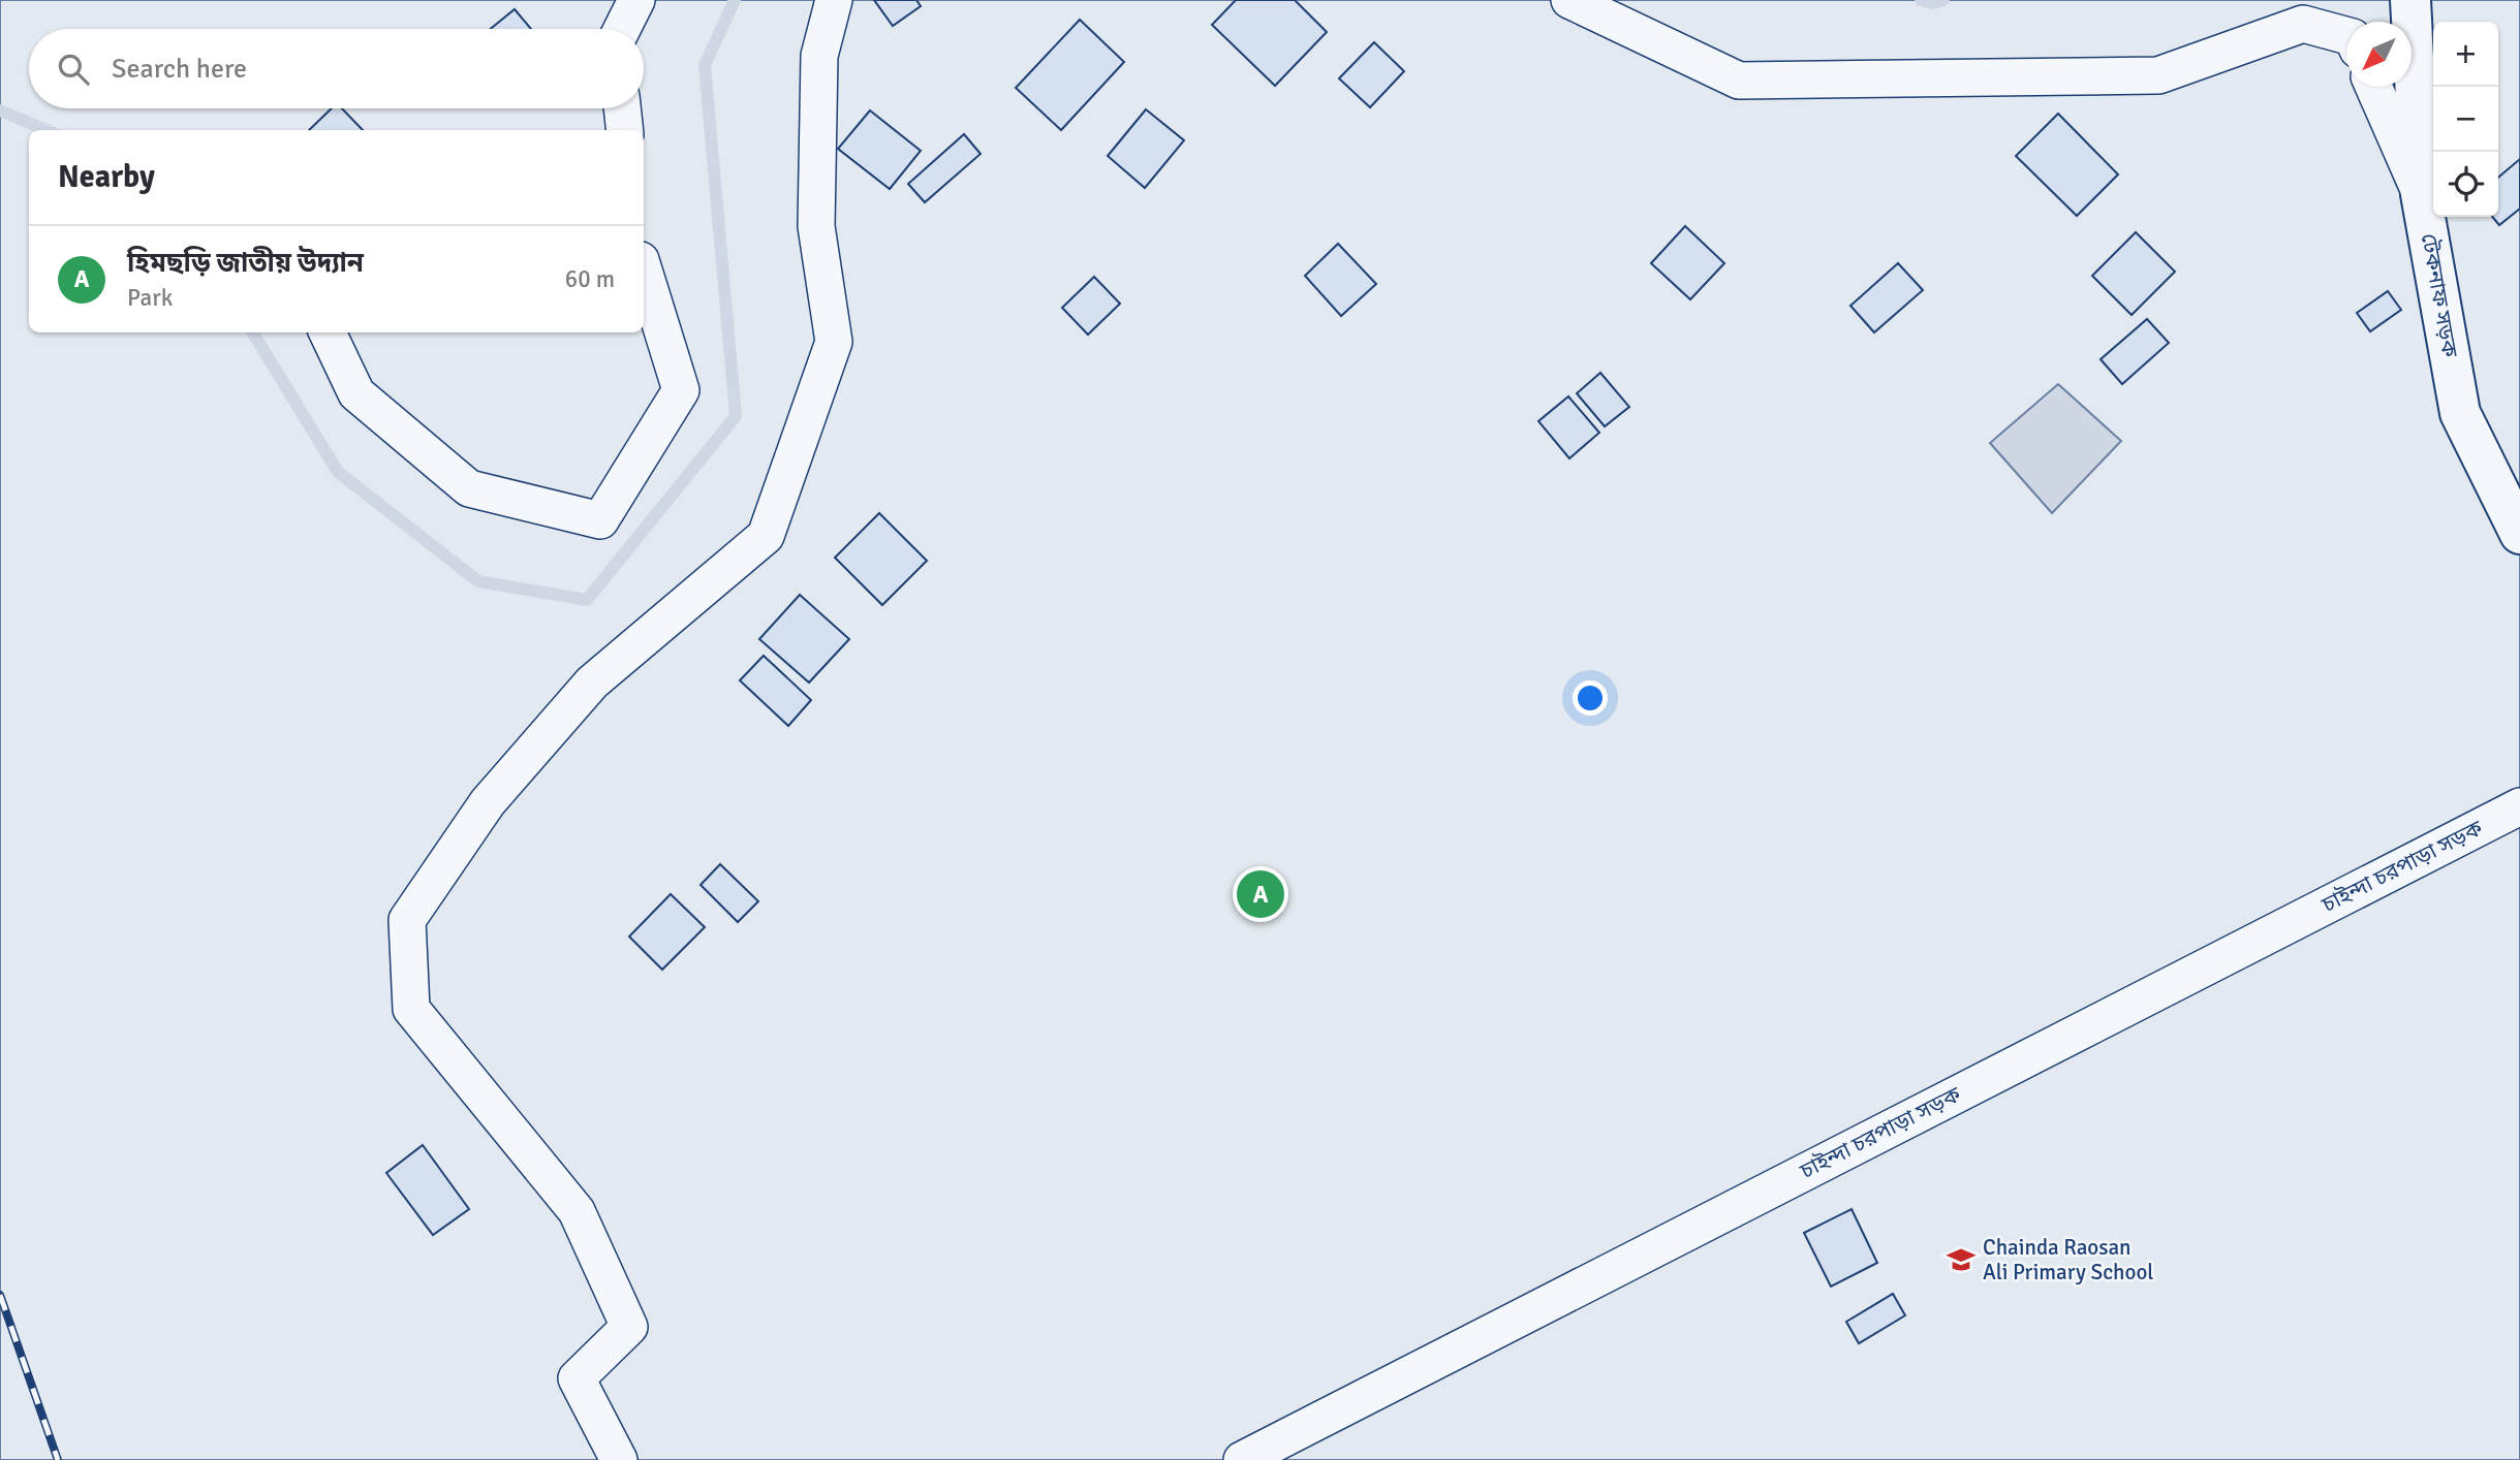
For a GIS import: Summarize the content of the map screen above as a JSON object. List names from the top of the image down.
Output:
{
  "streets": {
    "highway": ["টেকনাফ সড়ক"],
    "street": ["চাইন্দা চরপাড়া সড়ক"]
  },
  "places": {
    "school or university": ["Chainda Raosan Ali Primary School"]
  },
  "north": "bottom left",
  "page": {
    "map_buttons": ["+", "−"],
    "search": "Search here",
    "heading": "Nearby",
    "list": [
      {
        "mark": "A",
        "name": "হিমছড়ি জাতীয় উদ্যান",
        "note": "Park",
        "value": "60 m"
      }
    ],
    "pins": "A"
  }
}
